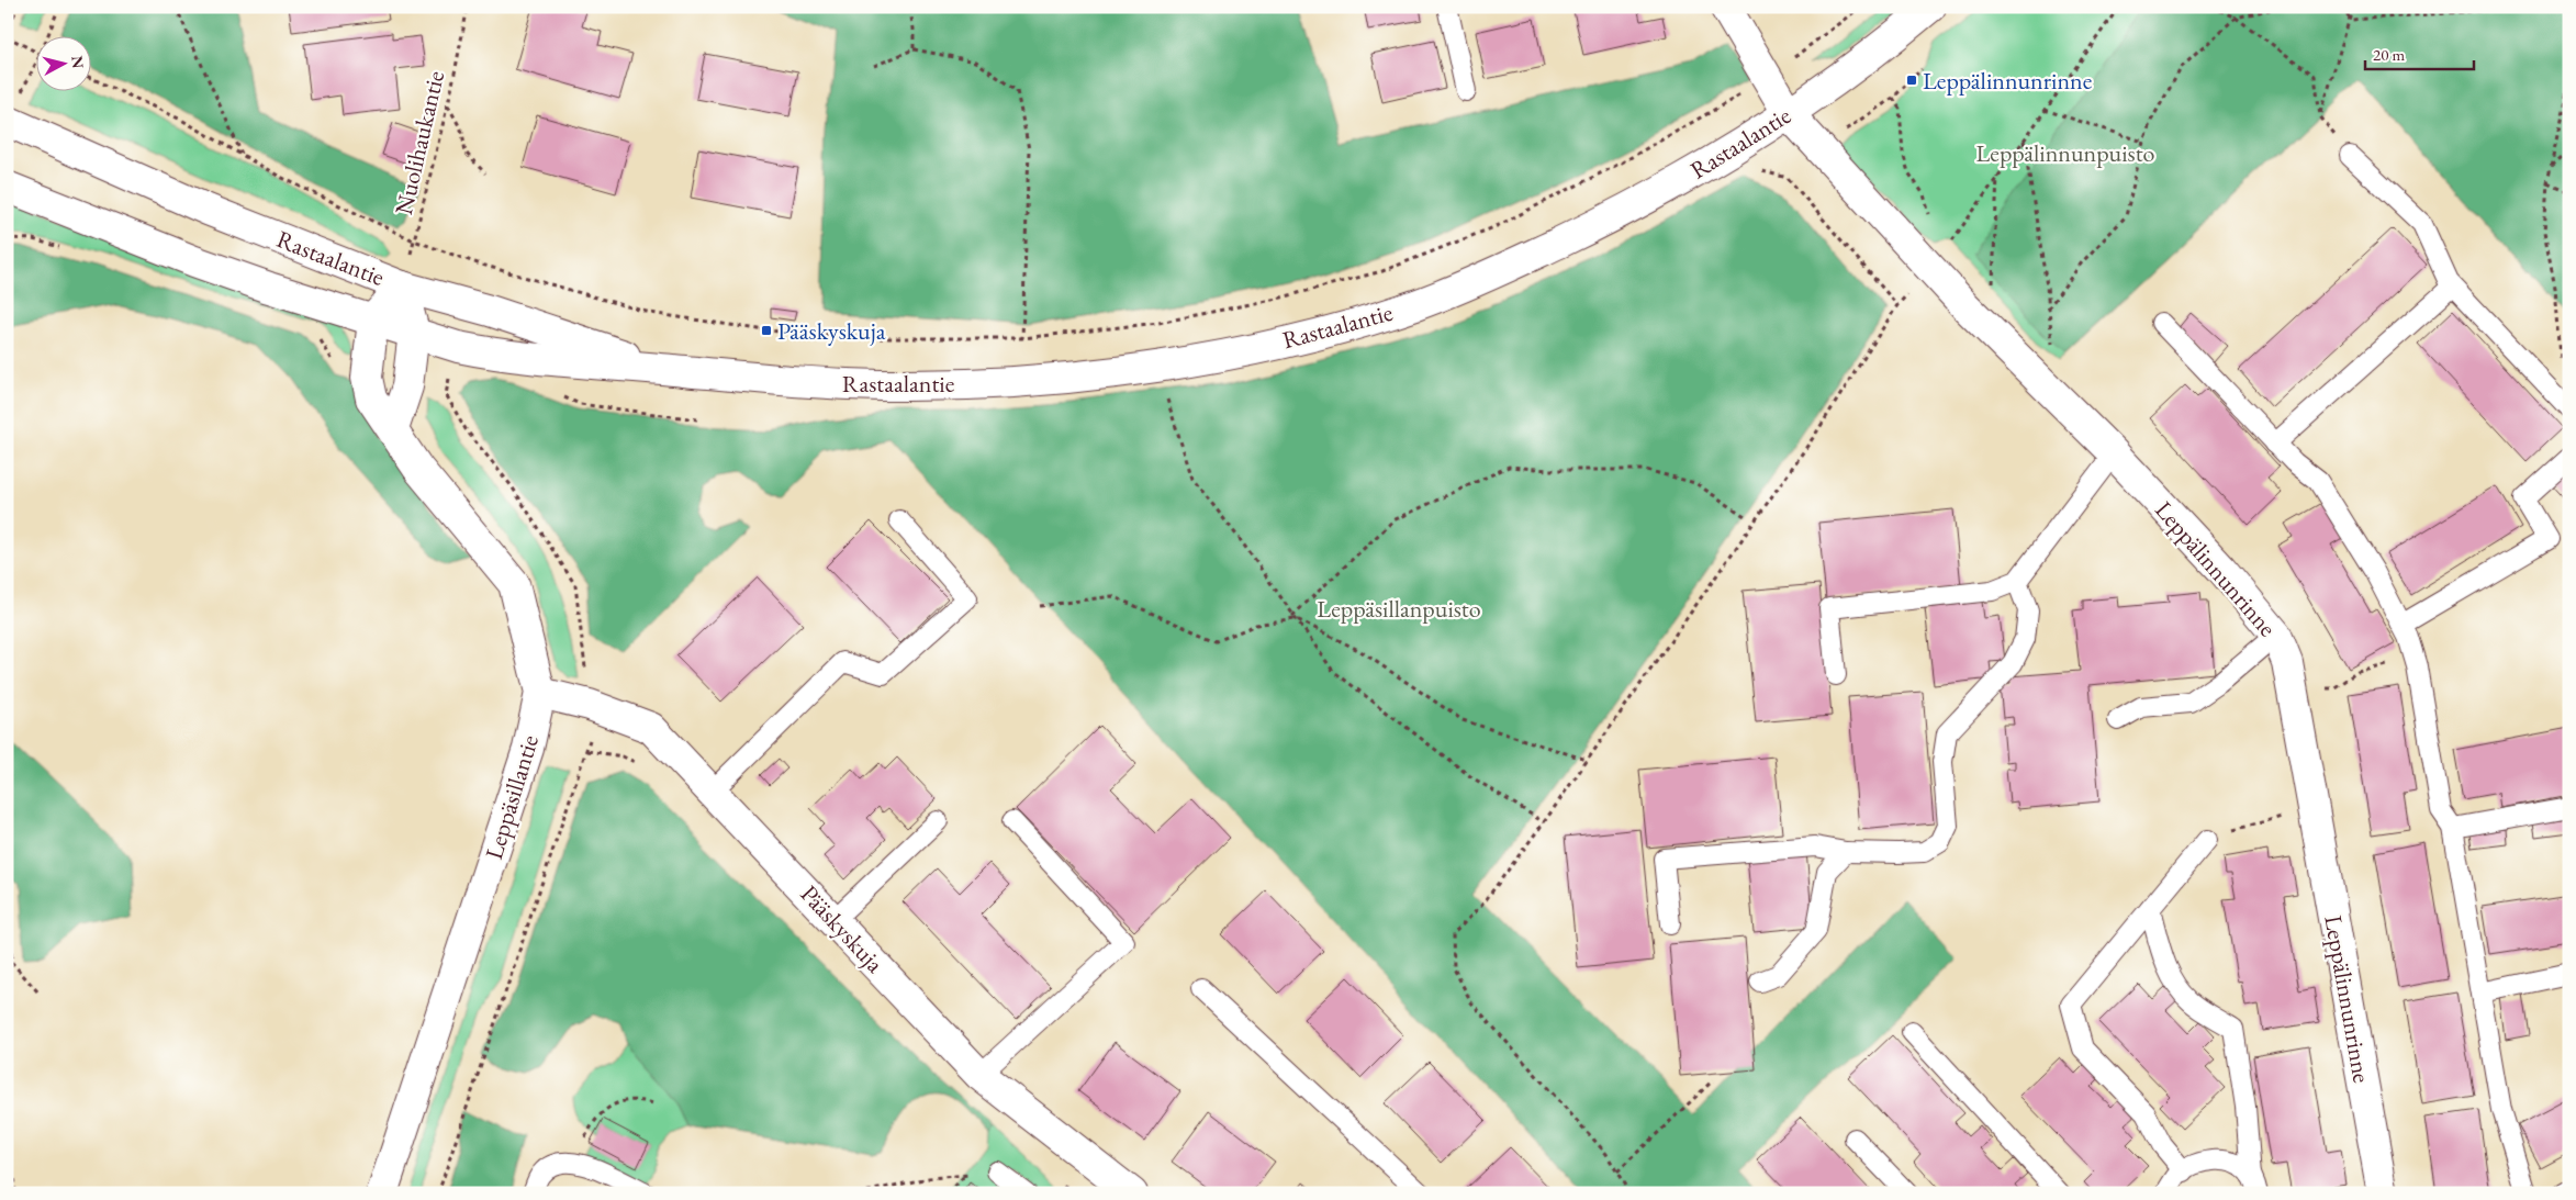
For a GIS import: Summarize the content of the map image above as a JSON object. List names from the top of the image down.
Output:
{
  "streets": {
    "street": [
      "Rastaalantie",
      "Leppälinnunrinne",
      "Leppäsillantie",
      "Pääskyskuja"
    ],
    "path": ["Nuolihaukantie"]
  },
  "crossings": [
    ["Nuolihaukantie", "Rastaalantie"],
    ["Rastaalantie", "Leppälinnunrinne"],
    ["Rastaalantie", "Leppäsillantie"],
    ["Leppäsillantie", "Pääskyskuja"]
  ],
  "parks": ["Leppälinnunpuisto", "Leppäsillanpuisto"],
  "places": {
    "transit": ["Leppälinnunrinne", "Pääskyskuja"]
  },
  "scale_bar": "20 m",
  "north": "right"
}
